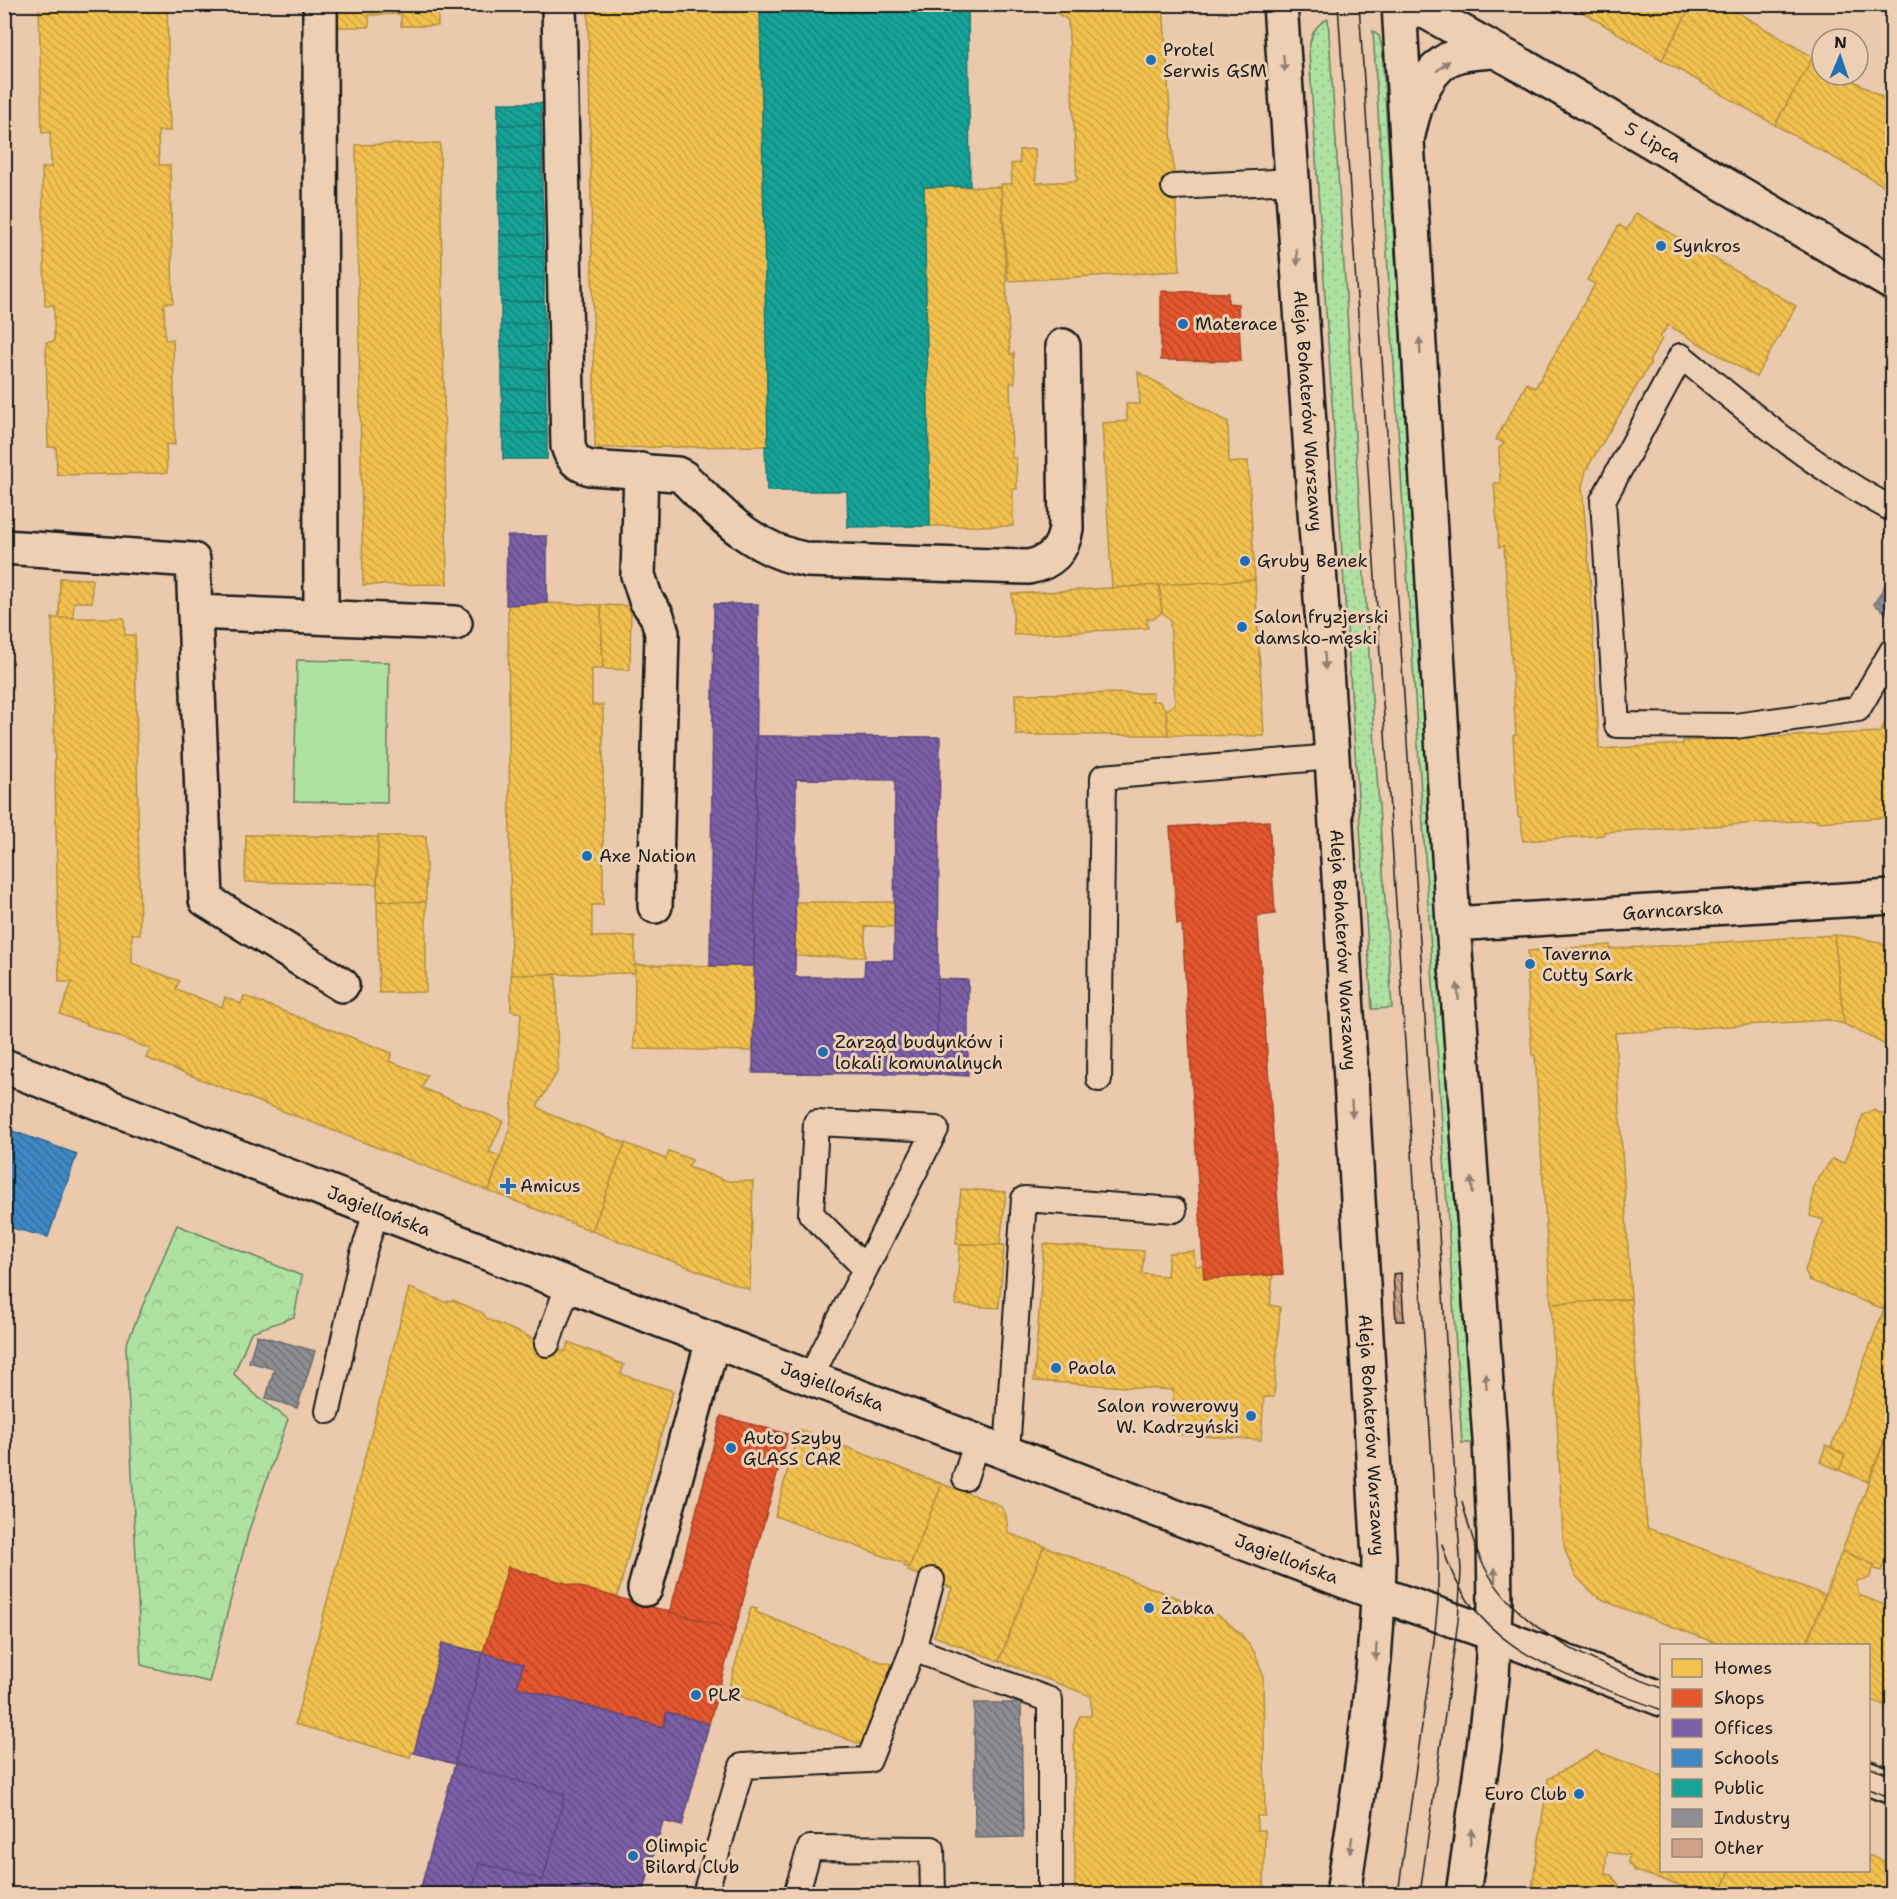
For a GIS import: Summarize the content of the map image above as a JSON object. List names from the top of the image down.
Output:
{
  "streets": {
    "street": [
      "5 Lipca",
      "Aleja Bohaterów Warszawy",
      "Garncarska",
      "Jagiellońska"
    ]
  },
  "crossings": [
    ["Aleja Bohaterów Warszawy", "Jagiellońska"]
  ],
  "places": {
    "other": [
      "Protel Serwis GSM",
      "Synkros",
      "Materace",
      "Gruby Benek",
      "Salon fryzjerski damsko-męski",
      "Axe Nation",
      "Taverna Cutty Sark",
      "Zarząd budynków i lokali komunalnych",
      "Paola",
      "Salon rowerowy W. Kadrzyński",
      "Auto Szyby GLASS CAR",
      "Żabka",
      "PLR",
      "Euro Club",
      "Olimpic Bilard Club"
    ],
    "health": ["Amicus"]
  },
  "legend": [
    "Homes",
    "Shops",
    "Offices",
    "Schools",
    "Public",
    "Industry",
    "Other"
  ],
  "north": "top"
}
